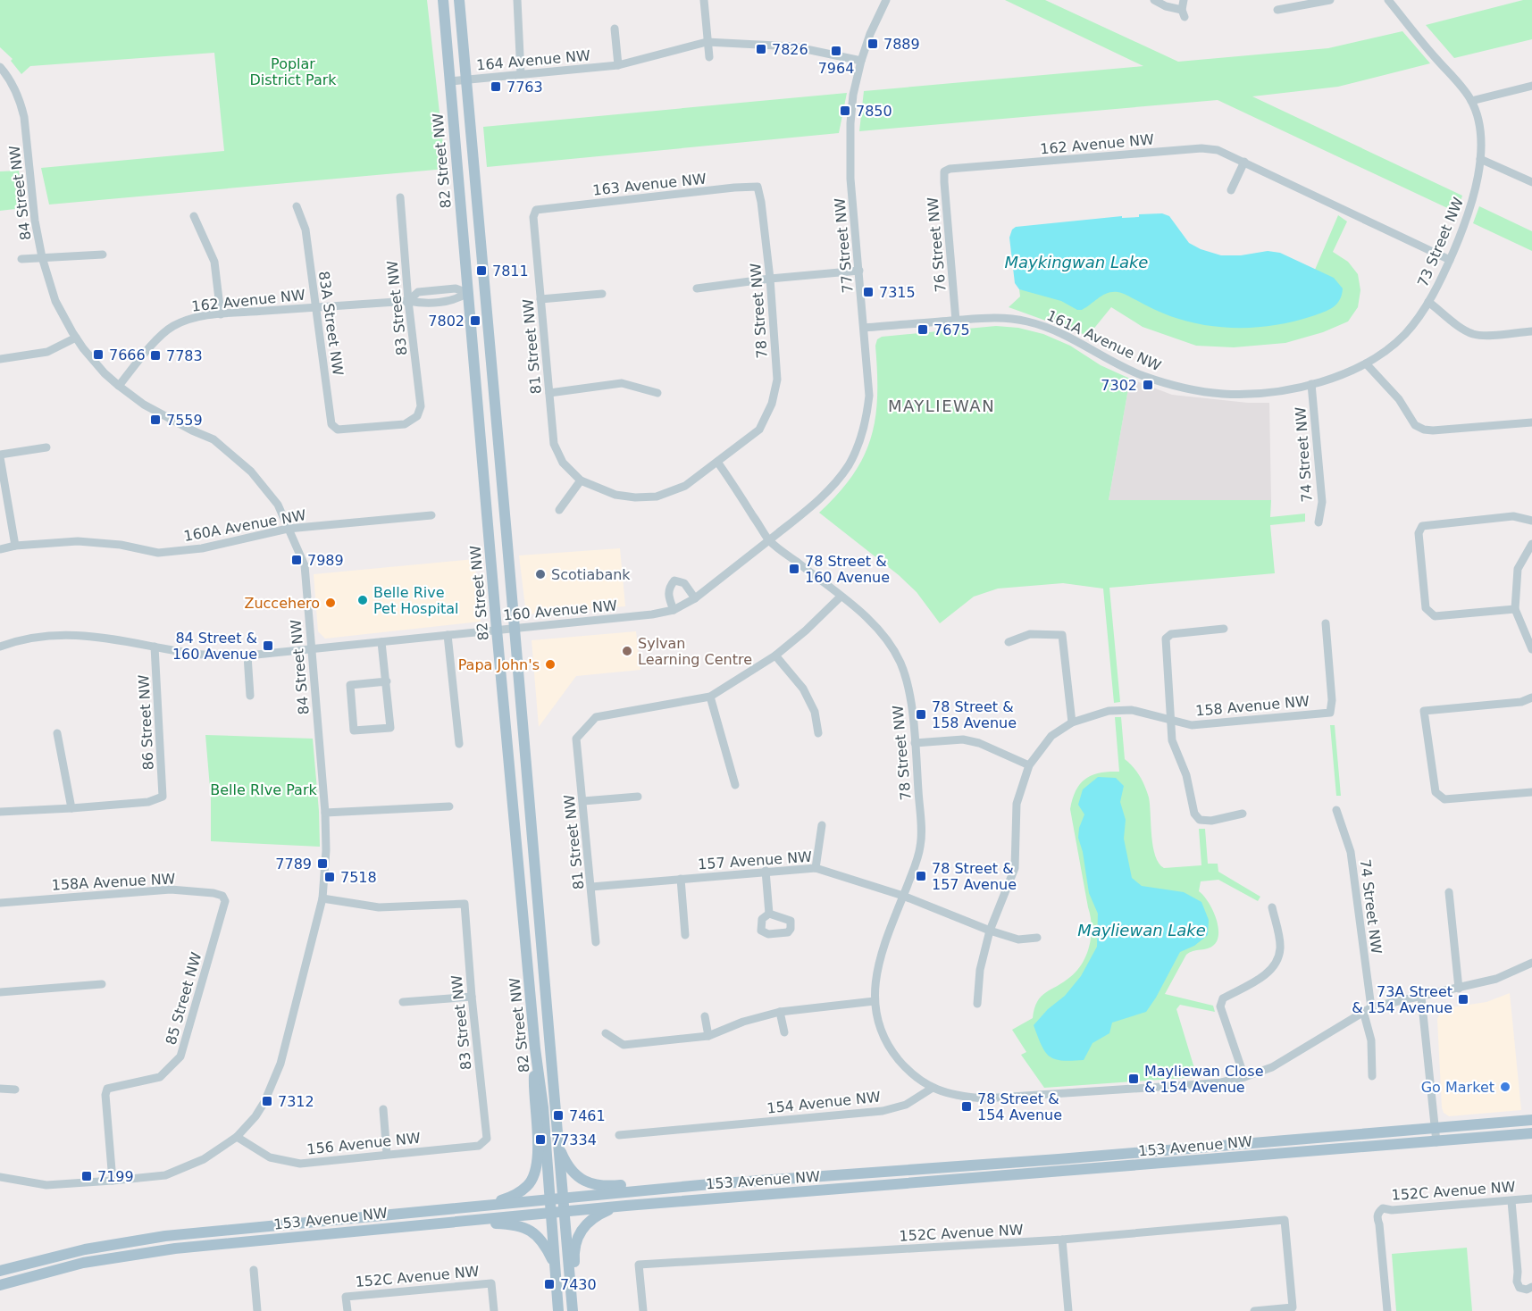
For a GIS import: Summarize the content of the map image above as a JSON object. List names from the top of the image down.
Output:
{
  "streets": {
    "main road": ["82 Street NW", "153 Avenue NW"],
    "street": [
      "164 Avenue NW",
      "162 Avenue NW",
      "163 Avenue NW",
      "84 Street NW",
      "73 Street NW",
      "76 Street NW",
      "77 Street NW",
      "83 Street NW",
      "78 Street NW",
      "83A Street NW",
      "161A Avenue NW",
      "81 Street NW",
      "74 Street NW",
      "160A Avenue NW",
      "160 Avenue NW",
      "158 Avenue NW",
      "86 Street NW",
      "157 Avenue NW",
      "158A Avenue NW",
      "85 Street NW",
      "154 Avenue NW",
      "156 Avenue NW",
      "152C Avenue NW"
    ]
  },
  "crossings": [
    ["164 Avenue NW", "82 Street NW"],
    ["164 Avenue NW", "77 Street NW"],
    ["162 Avenue NW", "82 Street NW"],
    ["162 Avenue NW", "84 Street NW"],
    ["162 Avenue NW", "73 Street NW"],
    ["162 Avenue NW", "76 Street NW"],
    ["162 Avenue NW", "83 Street NW"],
    ["162 Avenue NW", "83A Street NW"],
    ["82 Street NW", "160 Avenue NW"],
    ["82 Street NW", "153 Avenue NW"],
    ["163 Avenue NW", "78 Street NW"],
    ["163 Avenue NW", "81 Street NW"],
    ["84 Street NW", "83 Street NW"],
    ["84 Street NW", "160A Avenue NW"],
    ["84 Street NW", "160 Avenue NW"],
    ["84 Street NW", "156 Avenue NW"],
    ["73 Street NW", "161A Avenue NW"],
    ["76 Street NW", "161A Avenue NW"],
    ["77 Street NW", "161A Avenue NW"],
    ["77 Street NW", "160 Avenue NW"],
    ["83 Street NW", "83A Street NW"],
    ["83 Street NW", "156 Avenue NW"],
    ["78 Street NW", "160 Avenue NW"],
    ["78 Street NW", "157 Avenue NW"],
    ["78 Street NW", "154 Avenue NW"],
    ["161A Avenue NW", "74 Street NW"],
    ["81 Street NW", "157 Avenue NW"],
    ["160 Avenue NW", "86 Street NW"],
    ["158A Avenue NW", "85 Street NW"]
  ],
  "districts": ["MAYLIEWAN"],
  "water": ["Maykingwan Lake", "Mayliewan Lake"],
  "parks": ["Poplar District Park", "Belle RIve Park"],
  "places": {
    "transit": [
      "7889",
      "7826",
      "7964",
      "7763",
      "7850",
      "7811",
      "7315",
      "7802",
      "7675",
      "7666",
      "7783",
      "7302",
      "7559",
      "7989",
      "78 Street & 160 Avenue",
      "84 Street & 160 Avenue",
      "78 Street & 158 Avenue",
      "7789",
      "78 Street & 157 Avenue",
      "7518",
      "73A Street & 154 Avenue",
      "Mayliewan Close & 154 Avenue",
      "7312",
      "78 Street & 154 Avenue",
      "7461",
      "77334",
      "7199",
      "7430"
    ],
    "other": [
      "Scotiabank",
      "Belle Rive Pet Hospital",
      "Zuccehero",
      "Sylvan Learning Centre",
      "Papa John's",
      "Go Market"
    ]
  }
}
